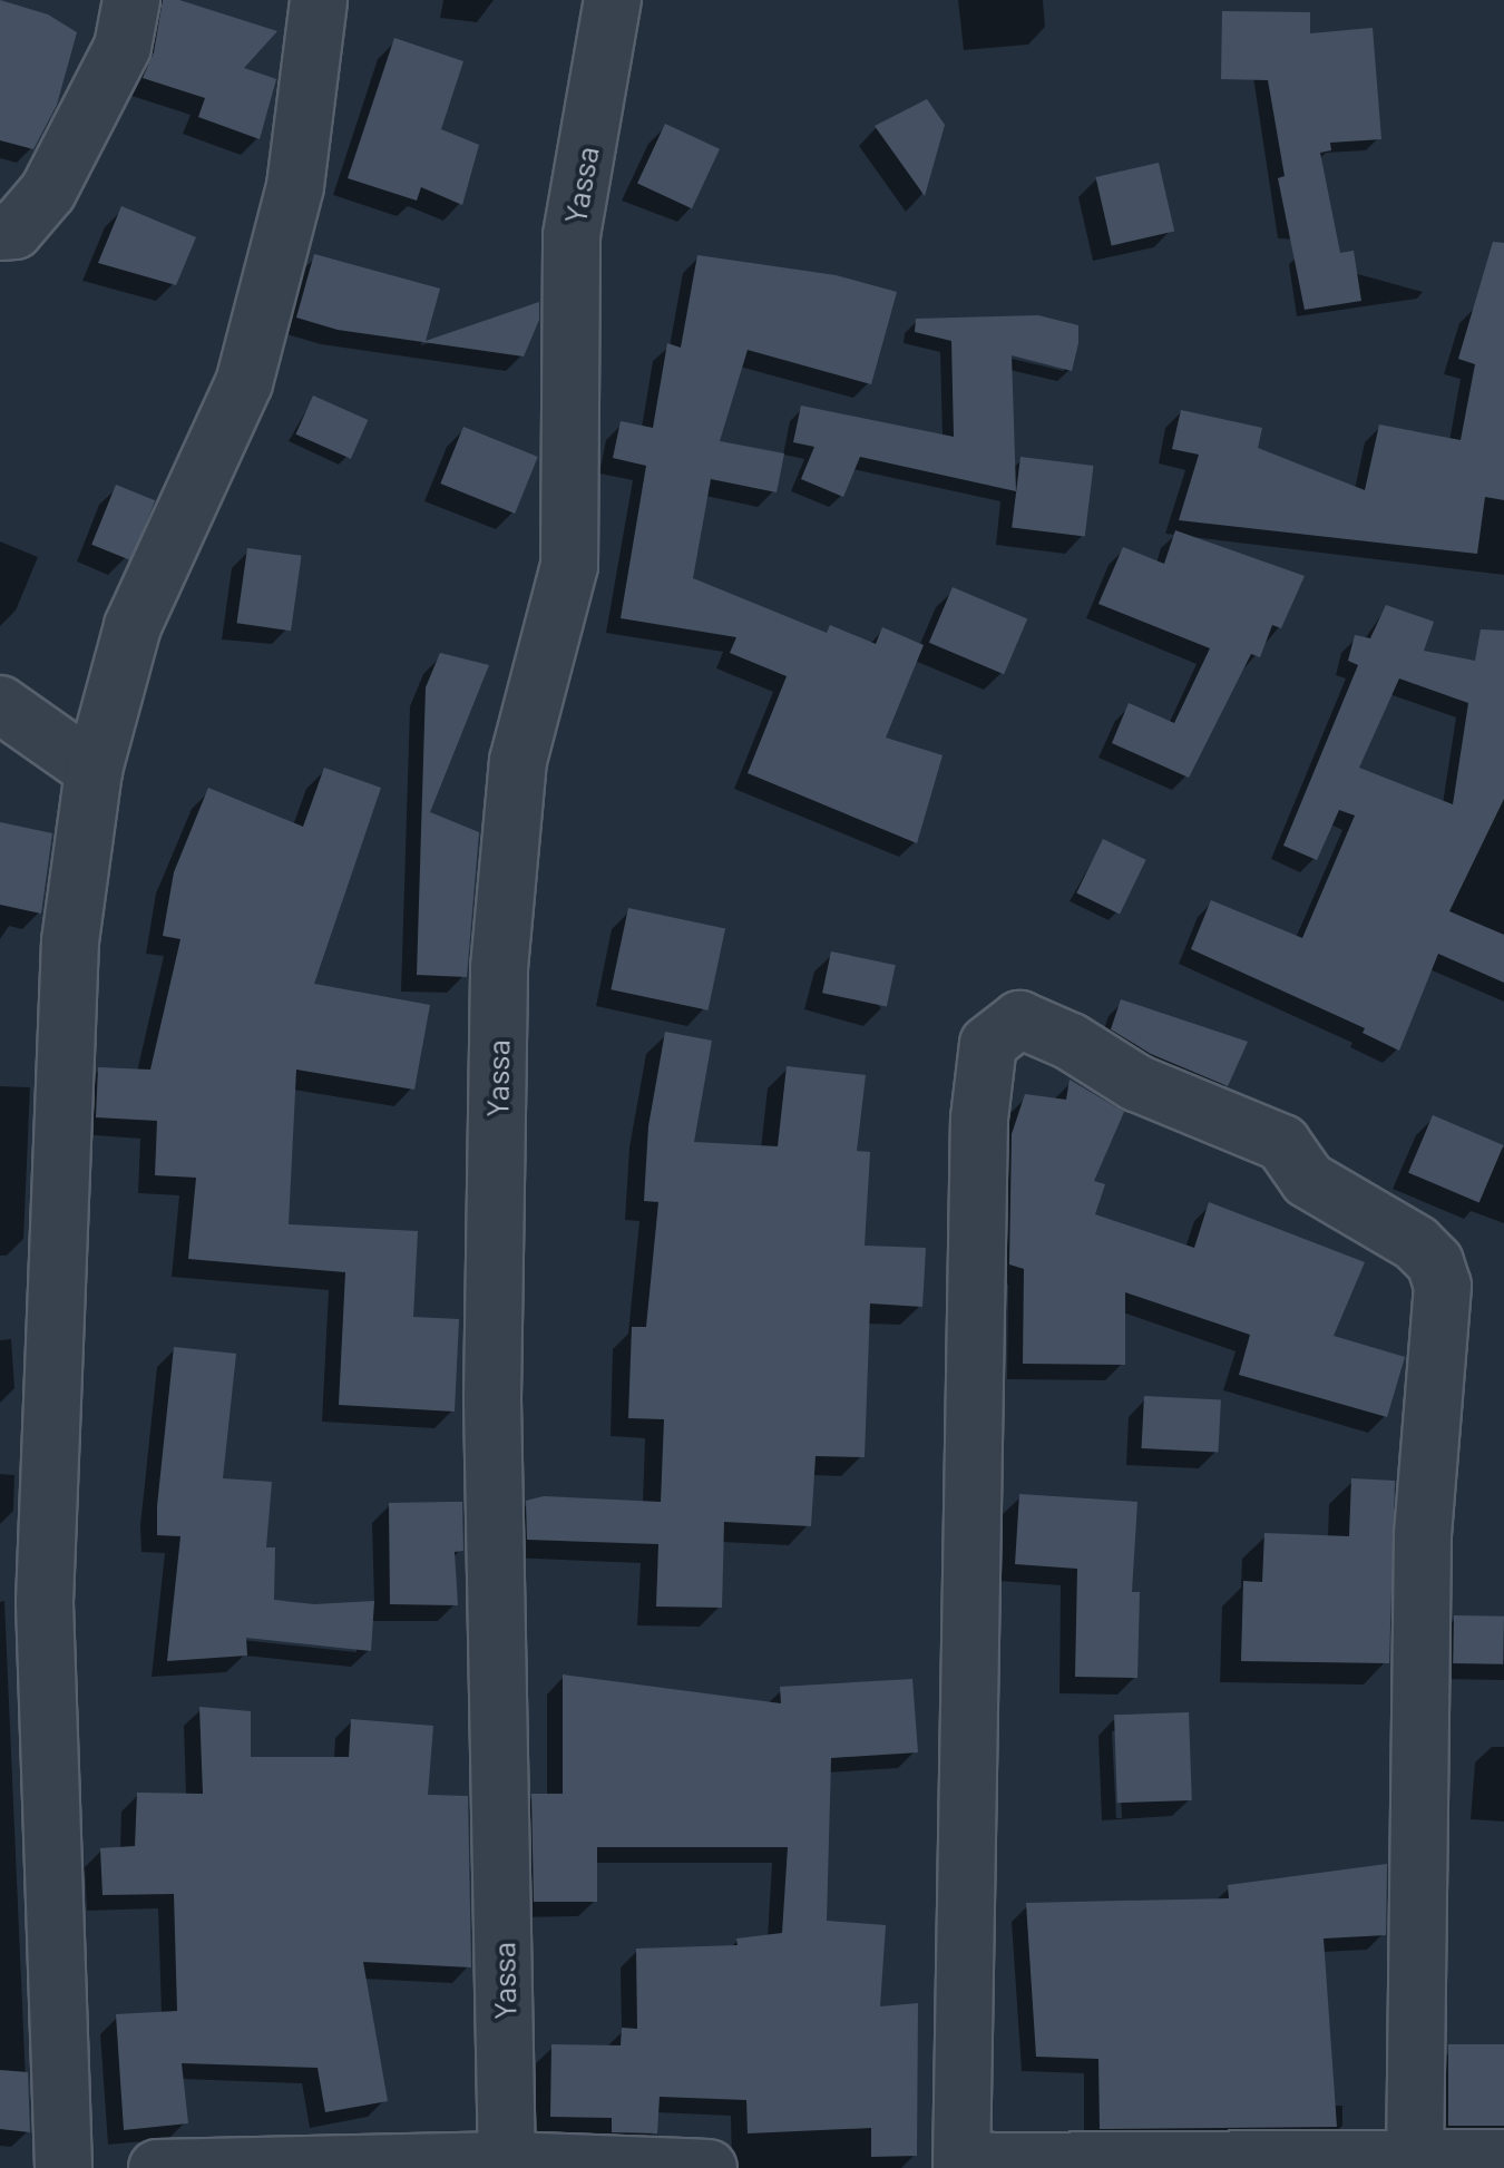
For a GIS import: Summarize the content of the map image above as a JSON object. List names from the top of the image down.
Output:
{
  "streets": {
    "street": ["Yassa"]
  }
}
